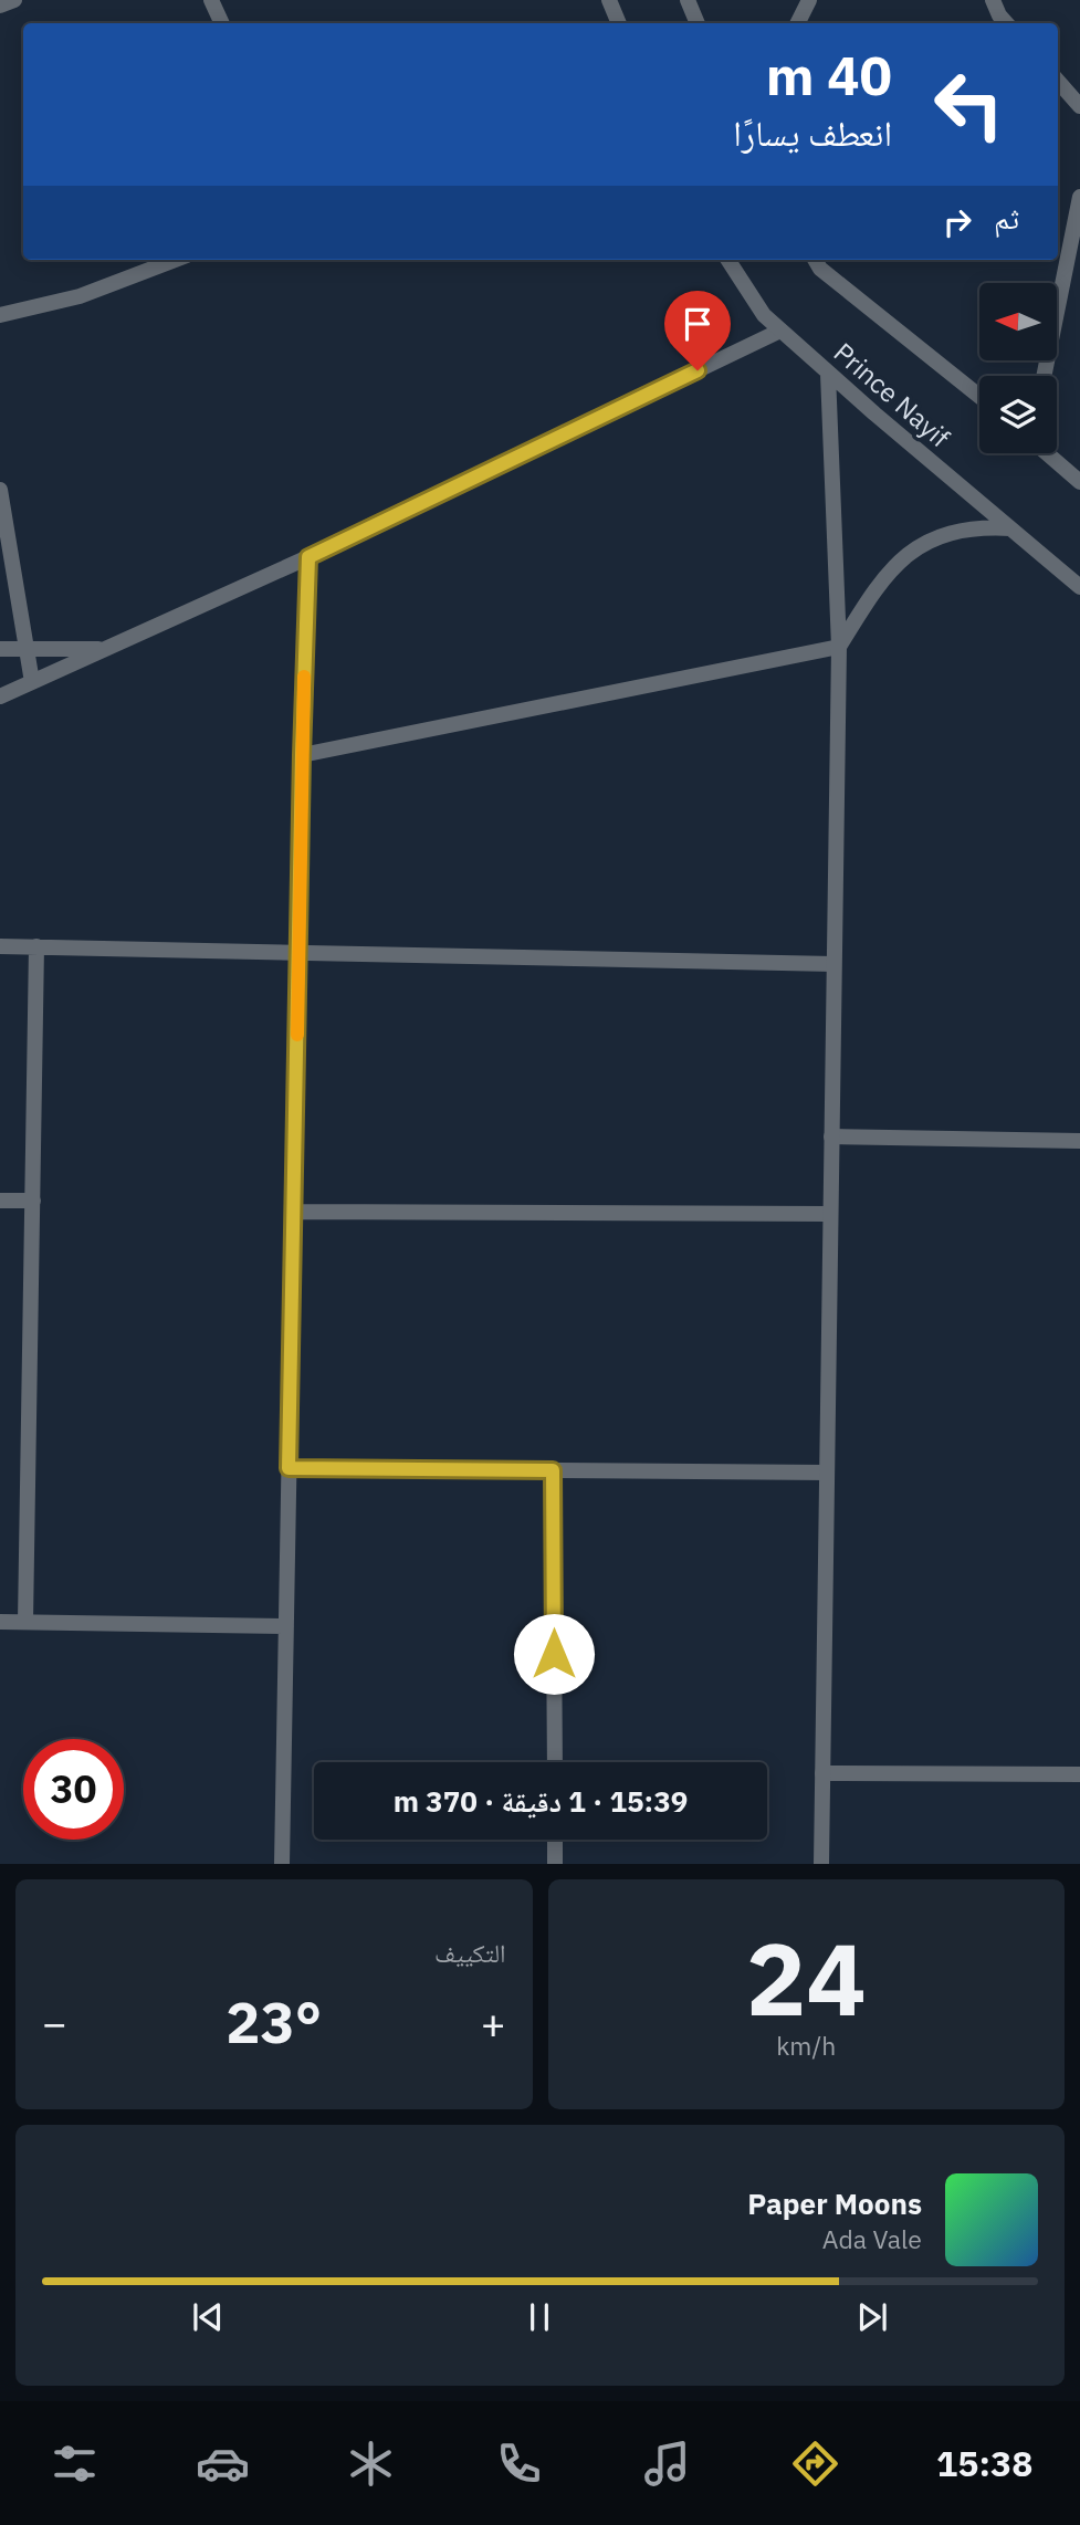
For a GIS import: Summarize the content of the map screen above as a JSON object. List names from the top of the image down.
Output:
{
  "streets": {
    "street": ["Prince Nayif"]
  },
  "north": "left",
  "page": {
    "turn": ["40 m", "انعطف يسارًا"],
    "then": "ثم",
    "limit": "30",
    "trip": "15:39 · 1 دقيقة · 370 m",
    "tile": [
      ["24", "km/h"],
      "التكييف"
    ],
    "heat": ["−", "23°", "+"],
    "song": ["Paper Moons", "Ada Vale"],
    "tabs": "15:38"
  }
}
